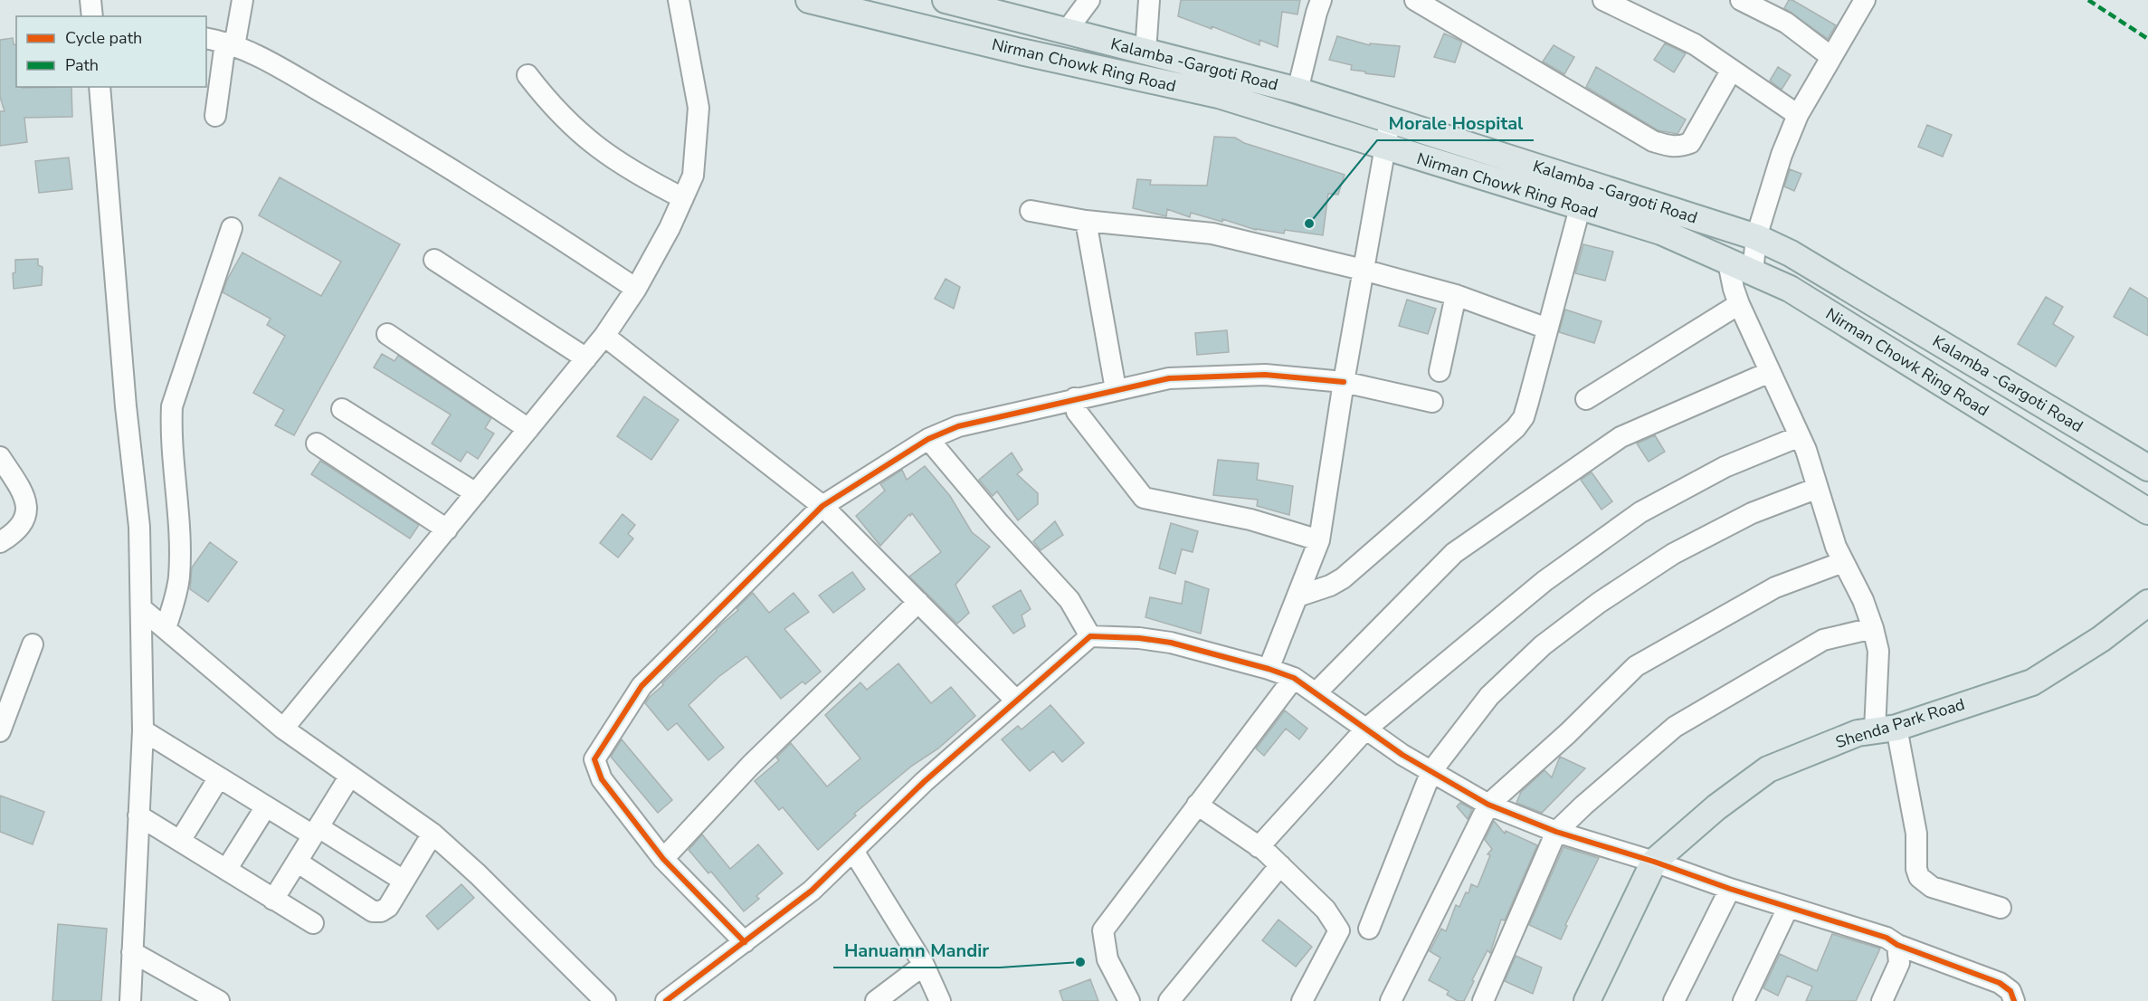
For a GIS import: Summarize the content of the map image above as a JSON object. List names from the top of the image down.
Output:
{
  "streets": {
    "main road": ["Kalamba -Gargoti Road", "Nirman Chowk Ring Road", "Shenda Park Road"]
  },
  "places": ["Morale Hospital", "Hanuamn Mandir"],
  "legend": ["Cycle path", "Path"]
}
